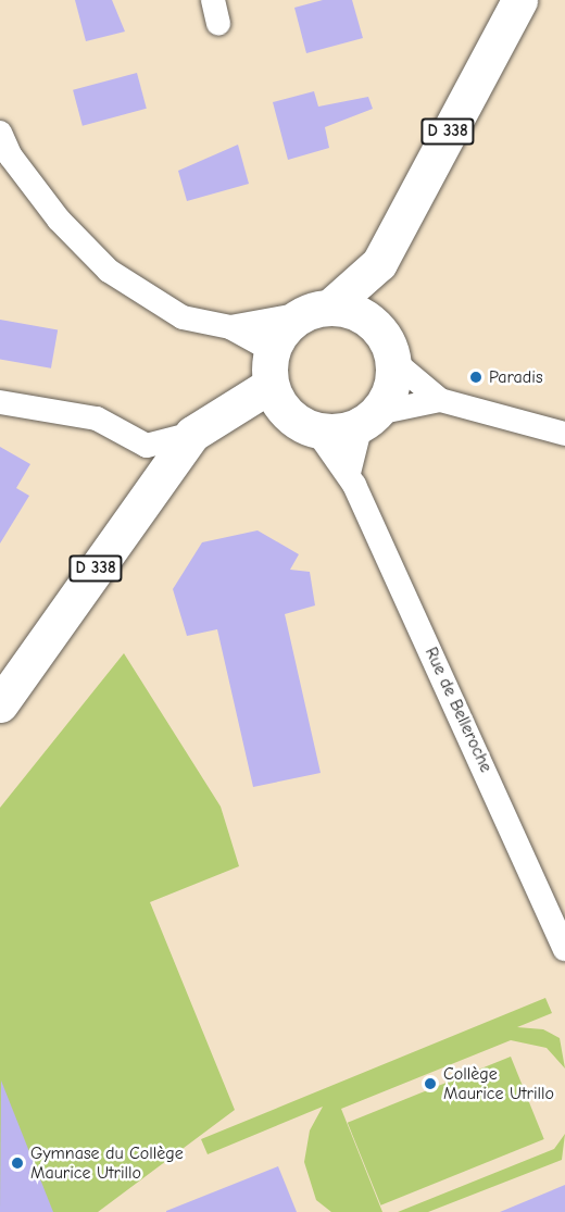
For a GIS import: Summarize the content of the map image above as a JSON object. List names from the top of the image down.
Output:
{
  "streets": {
    "main road": ["D 338"],
    "street": ["Rue de Belleroche"]
  },
  "crossings": [
    ["D 338", "Rue de Belleroche"]
  ],
  "places": ["Paradis", "Collège Maurice Utrillo", "Gymnase du Collège Maurice Utrillo"]
}
